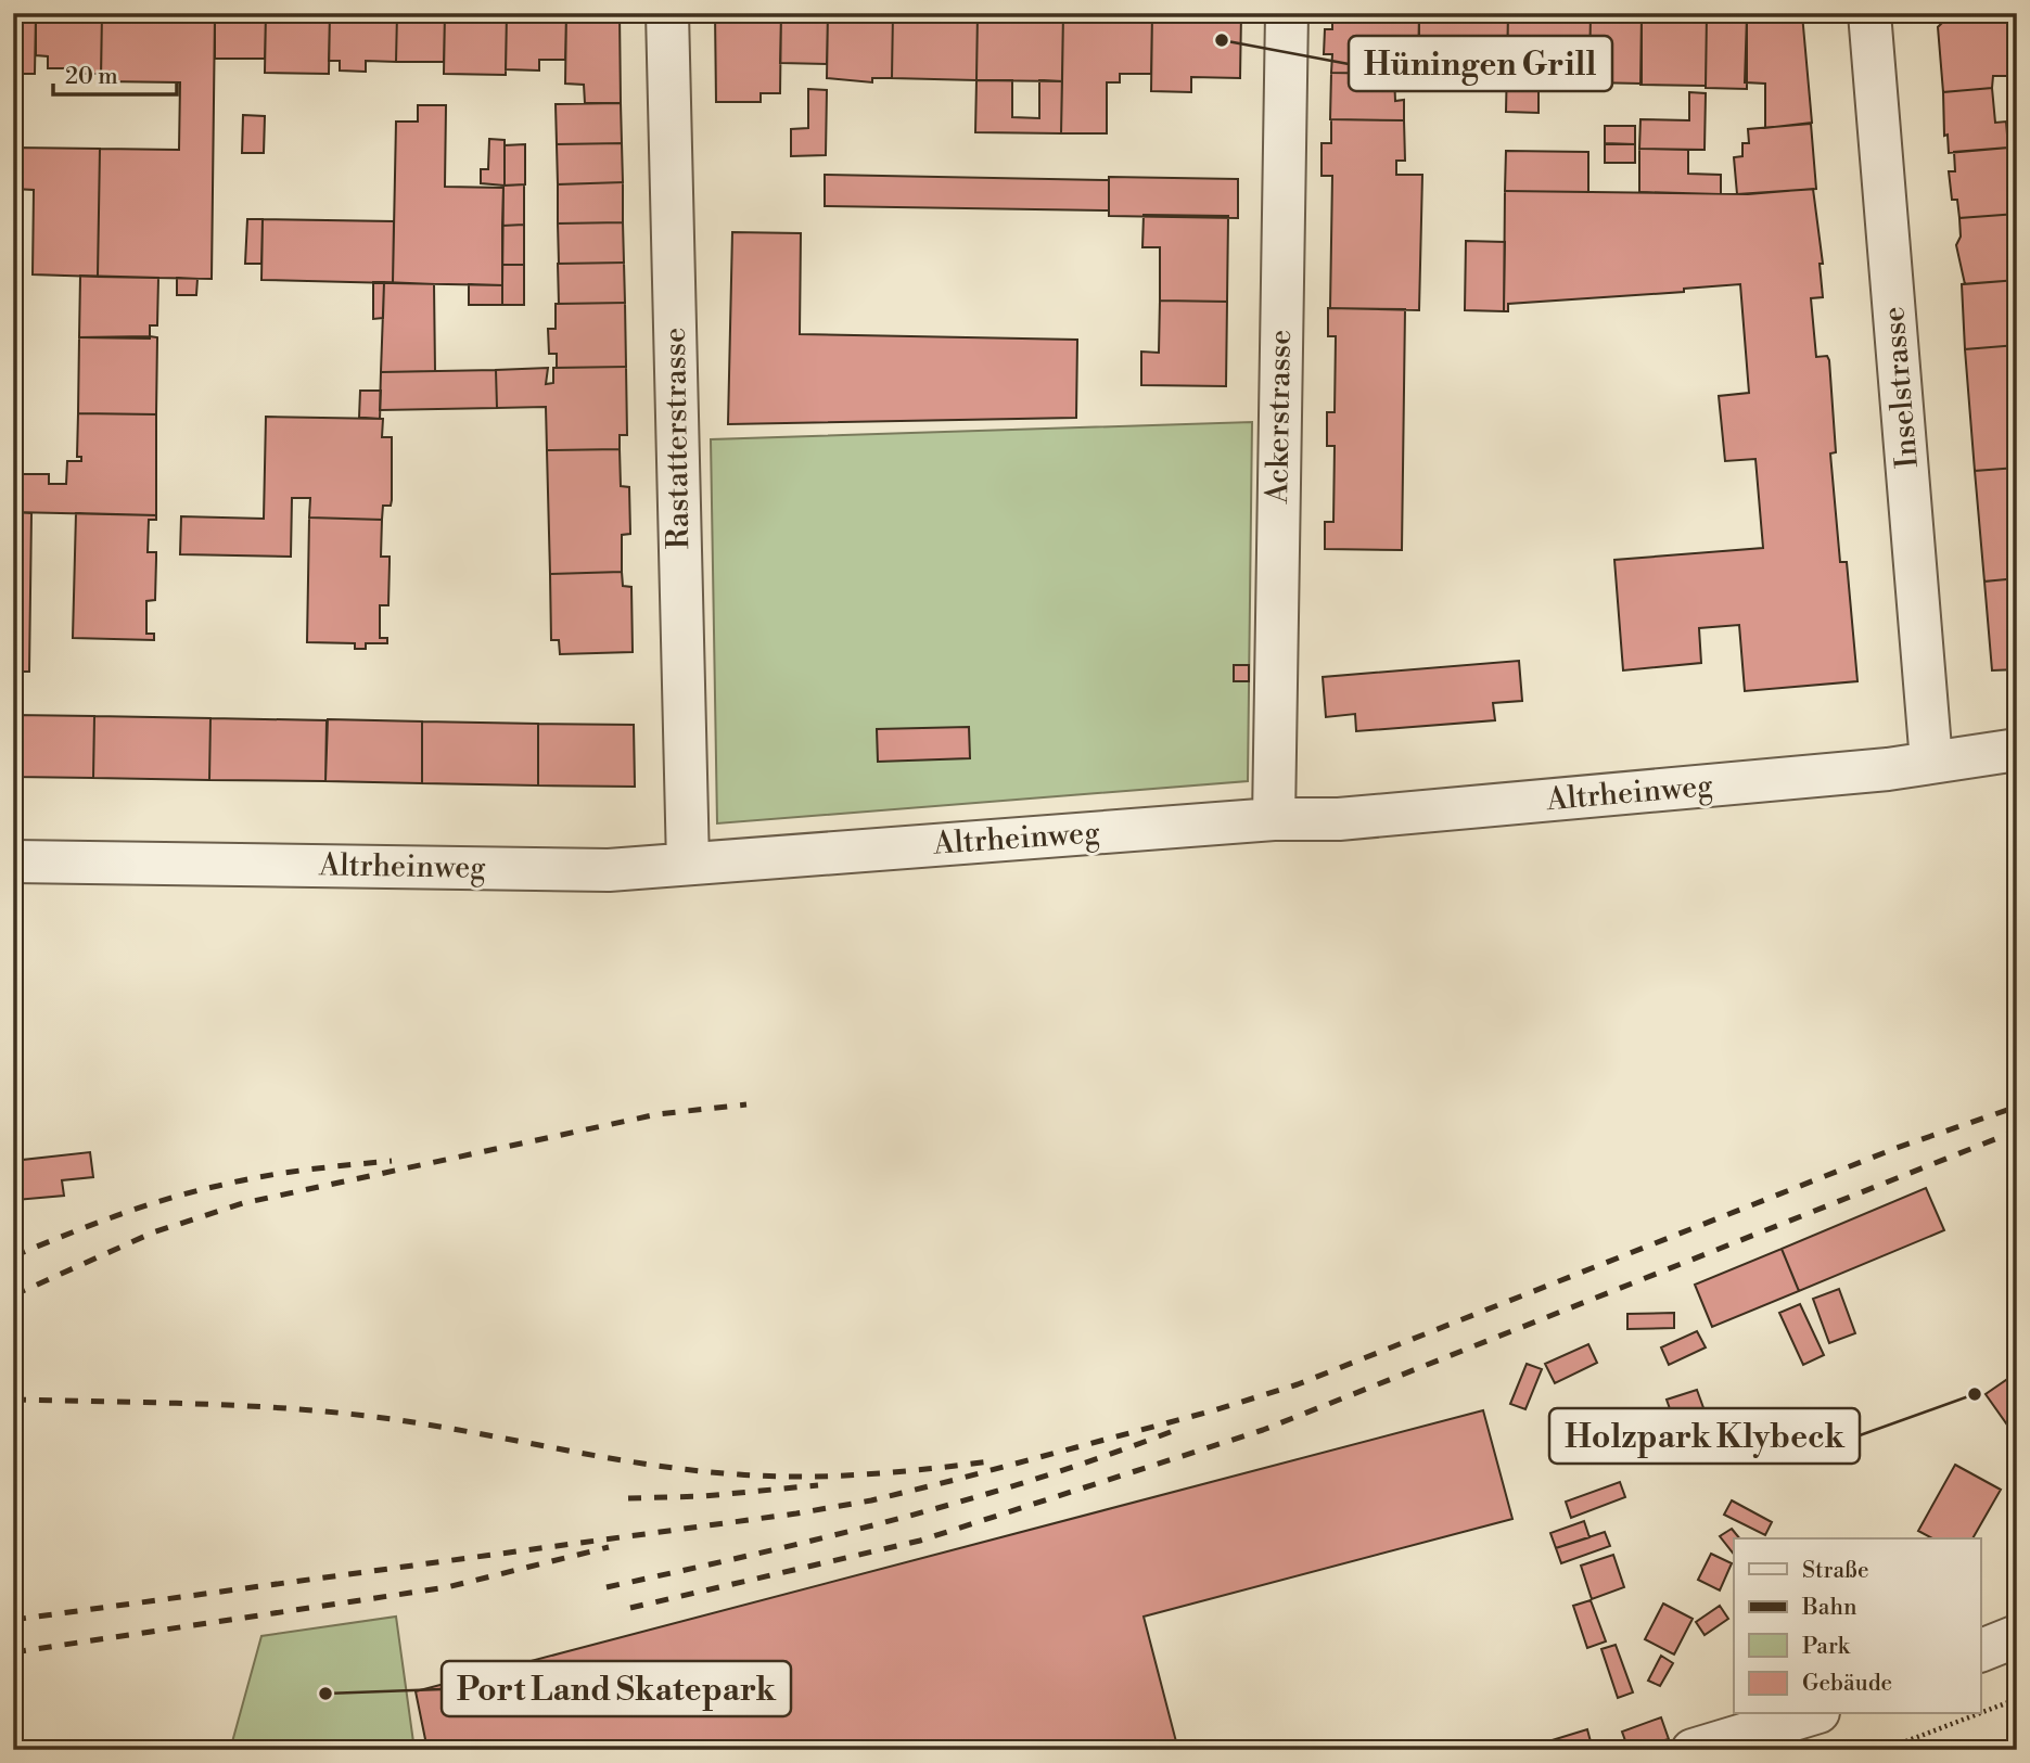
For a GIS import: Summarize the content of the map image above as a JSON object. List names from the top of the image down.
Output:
{
  "streets": {
    "street": [
      "Inselstrasse",
      "Ackerstrasse",
      "Rastatterstrasse",
      "Altrheinweg"
    ]
  },
  "crossings": [
    ["Inselstrasse", "Altrheinweg"],
    ["Ackerstrasse", "Altrheinweg"],
    ["Rastatterstrasse", "Altrheinweg"]
  ],
  "places": ["Hüningen Grill", "Holzpark Klybeck", "Port Land Skatepark"],
  "legend": [
    "Straße",
    "Bahn",
    "Park",
    "Gebäude"
  ],
  "scale_bar": "20 m"
}
